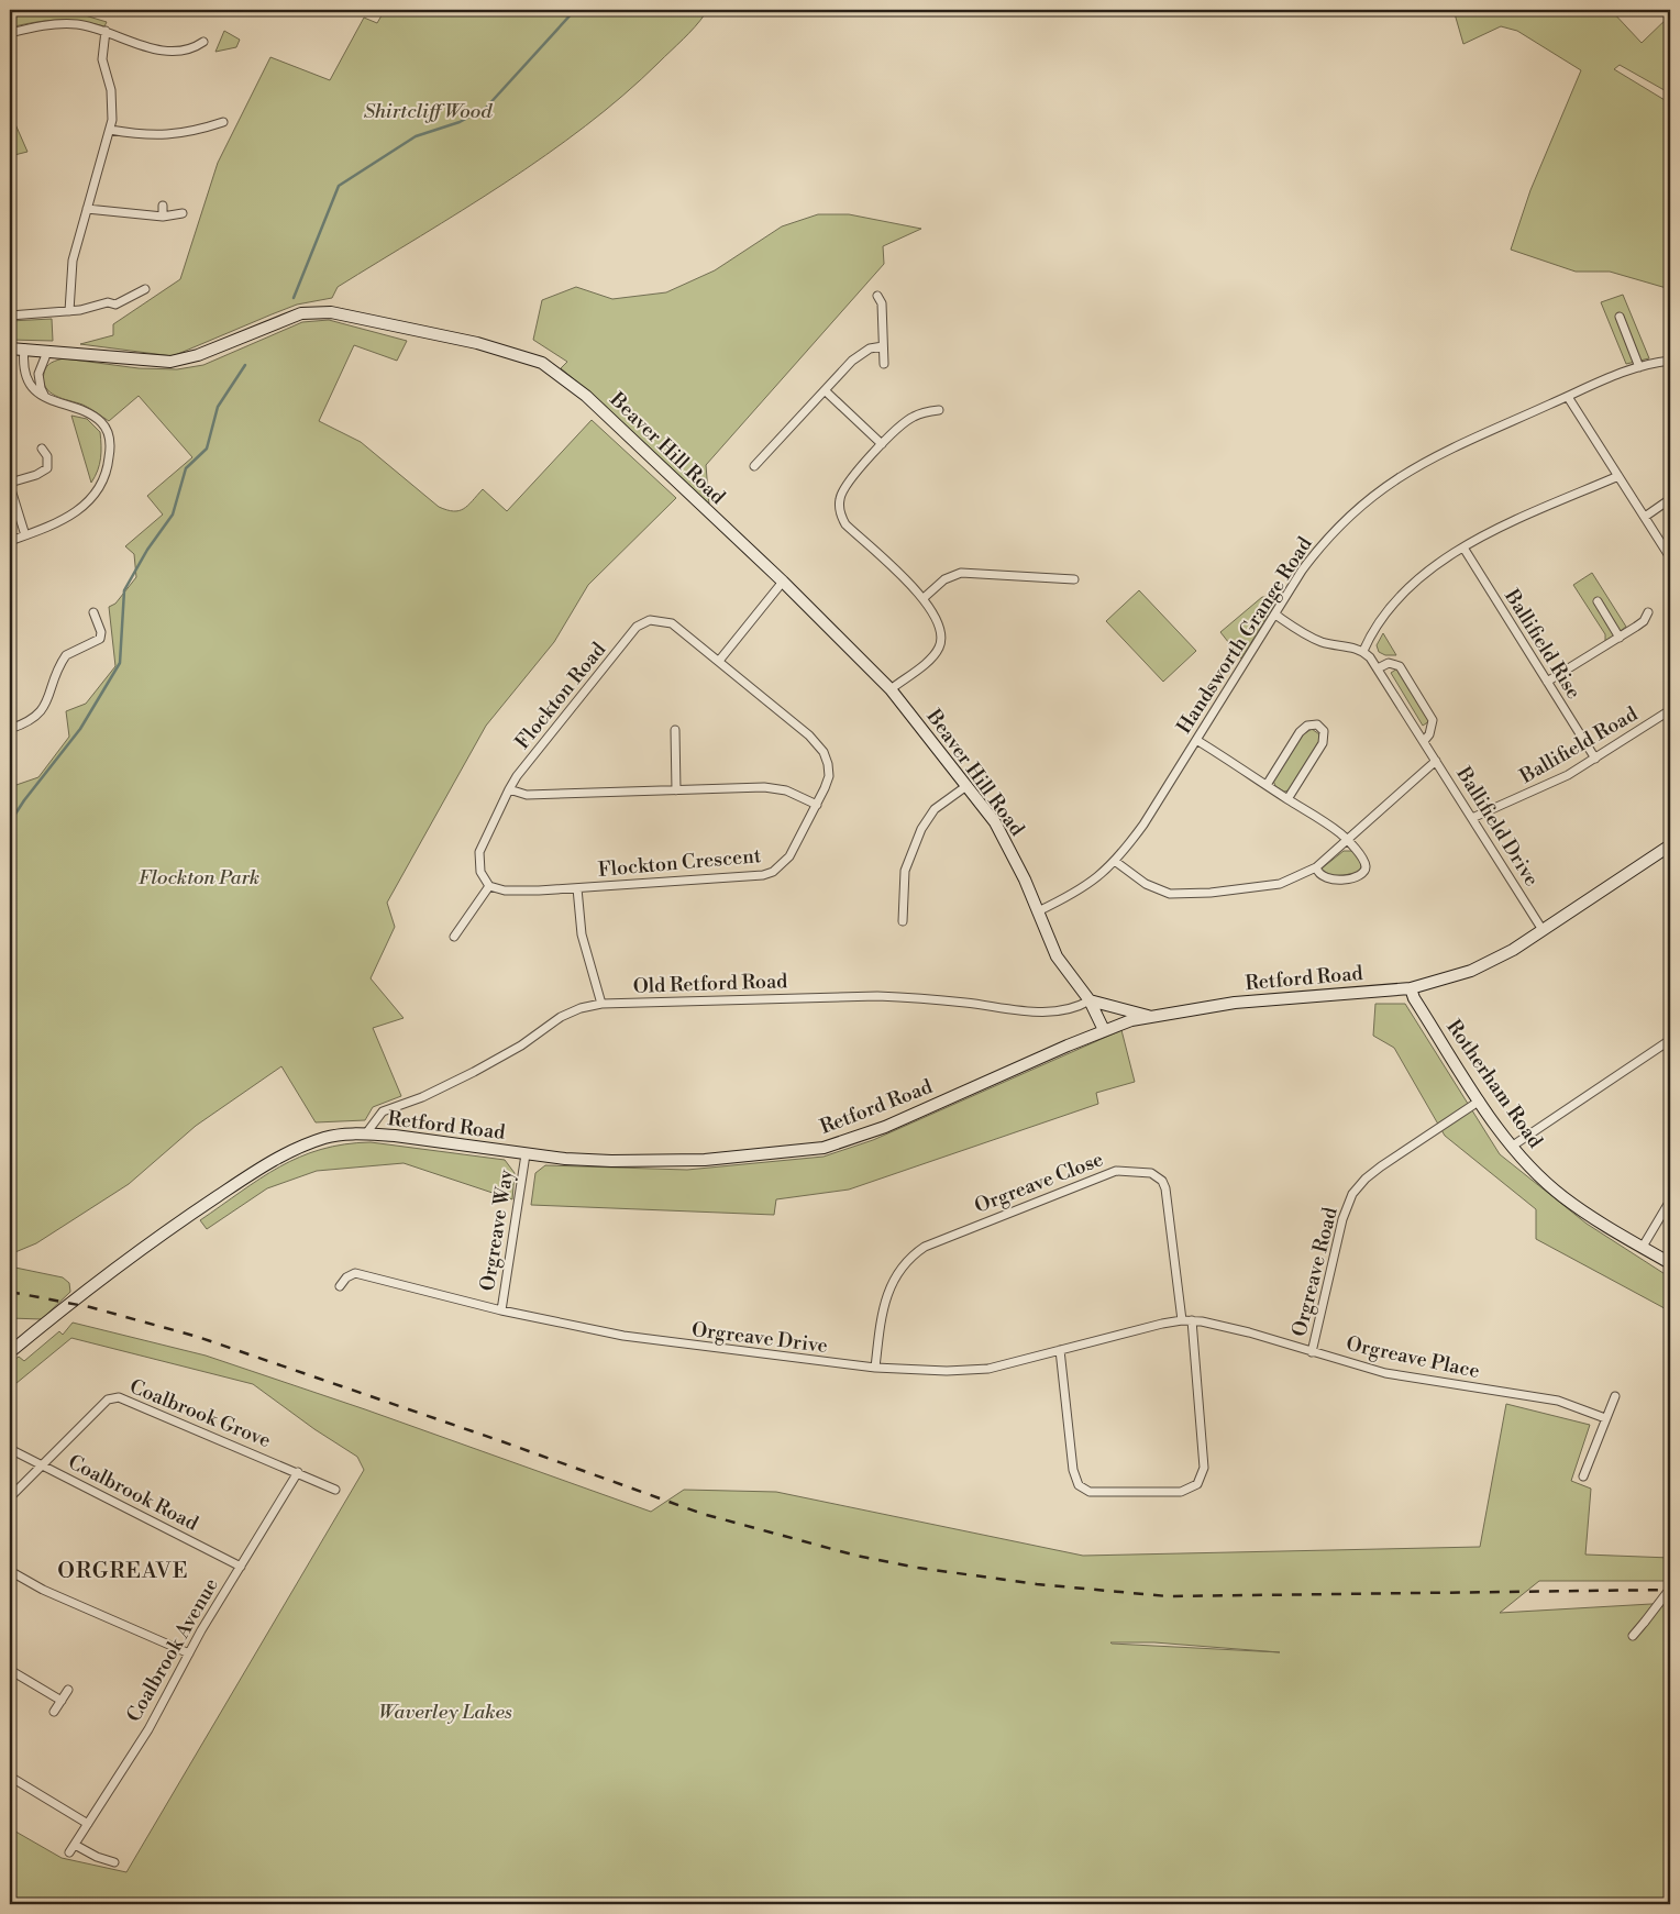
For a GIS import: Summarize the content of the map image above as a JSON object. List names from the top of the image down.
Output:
{
  "streets": {
    "main road": ["Beaver Hill Road", "Retford Road", "Rotherham Road"],
    "street": [
      "Handsworth Grange Road",
      "Ballifield Rise",
      "Flockton Road",
      "Ballifield Road",
      "Ballifield Drive",
      "Flockton Crescent",
      "Old Retford Road",
      "Orgreave Close",
      "Orgreave Way",
      "Orgreave Road",
      "Orgreave Drive",
      "Orgreave Place",
      "Coalbrook Grove",
      "Coalbrook Road",
      "Coalbrook Avenue"
    ]
  },
  "crossings": [
    ["Beaver Hill Road", "Handsworth Grange Road"],
    ["Beaver Hill Road", "Retford Road"],
    ["Beaver Hill Road", "Old Retford Road"],
    ["Ballifield Rise", "Ballifield Road"],
    ["Flockton Road", "Flockton Crescent"],
    ["Ballifield Road", "Ballifield Drive"],
    ["Ballifield Drive", "Retford Road"],
    ["Retford Road", "Old Retford Road"],
    ["Retford Road", "Rotherham Road"],
    ["Retford Road", "Orgreave Way"],
    ["Rotherham Road", "Orgreave Road"],
    ["Orgreave Close", "Orgreave Drive"],
    ["Orgreave Close", "Orgreave Place"],
    ["Orgreave Way", "Orgreave Drive"],
    ["Orgreave Road", "Orgreave Place"],
    ["Orgreave Drive", "Orgreave Place"],
    ["Coalbrook Grove", "Coalbrook Road"],
    ["Coalbrook Grove", "Coalbrook Avenue"],
    ["Coalbrook Road", "Coalbrook Avenue"]
  ],
  "districts": ["ORGREAVE"],
  "parks": ["Shirtcliff Wood", "Flockton Park", "Waverley Lakes"]
}
